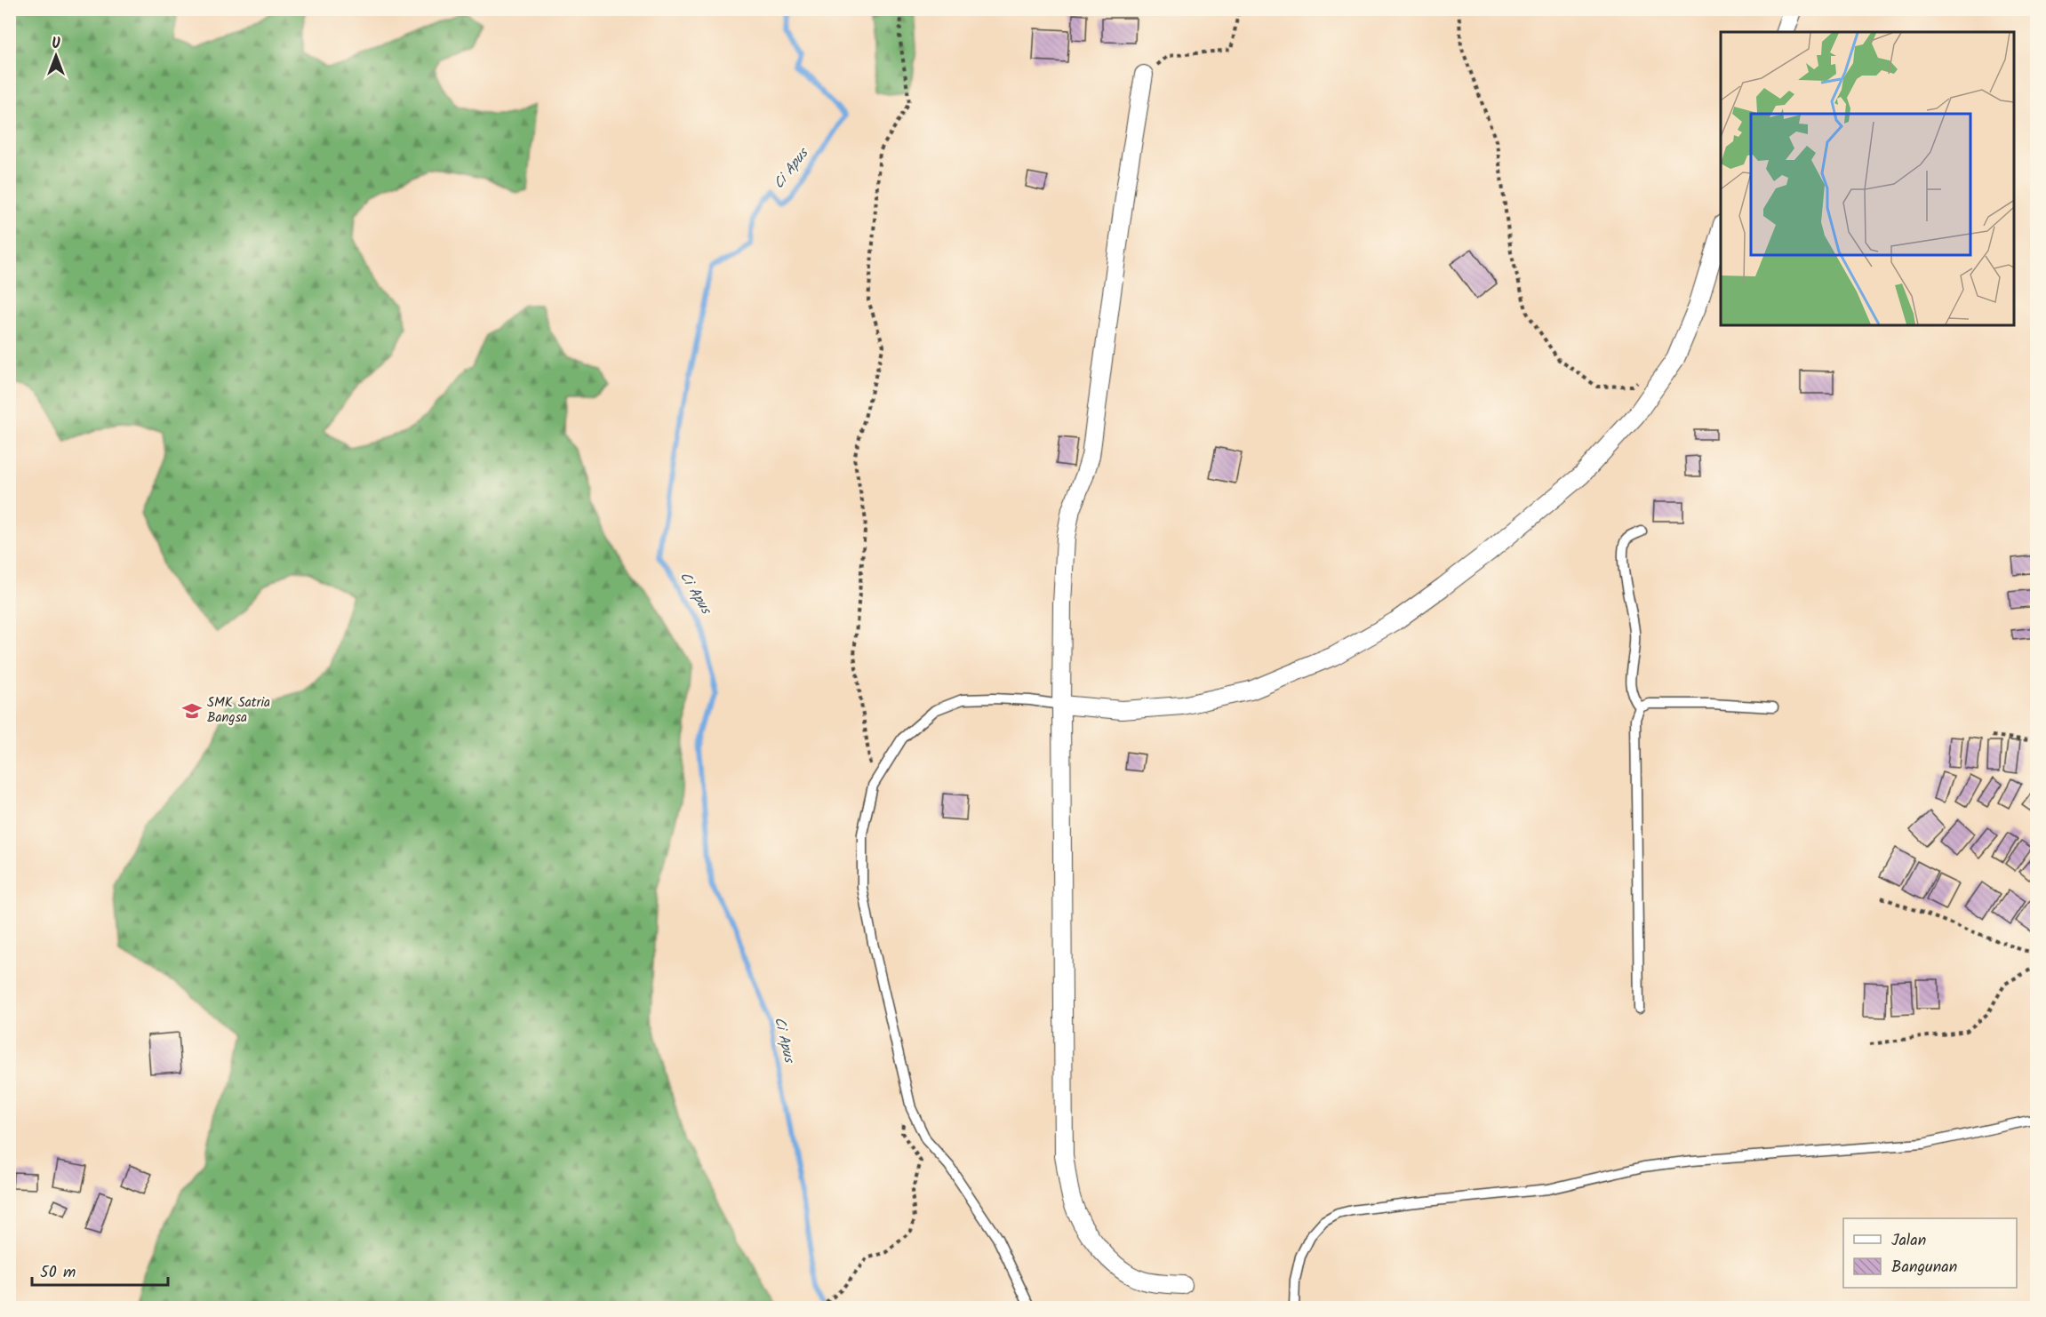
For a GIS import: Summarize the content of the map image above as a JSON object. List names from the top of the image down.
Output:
{
  "water": ["Ci Apus"],
  "places": {
    "school or university": ["SMK Satria Bangsa"]
  },
  "legend": ["Jalan", "Bangunan"],
  "scale_bar": "50 m",
  "north": "top"
}
